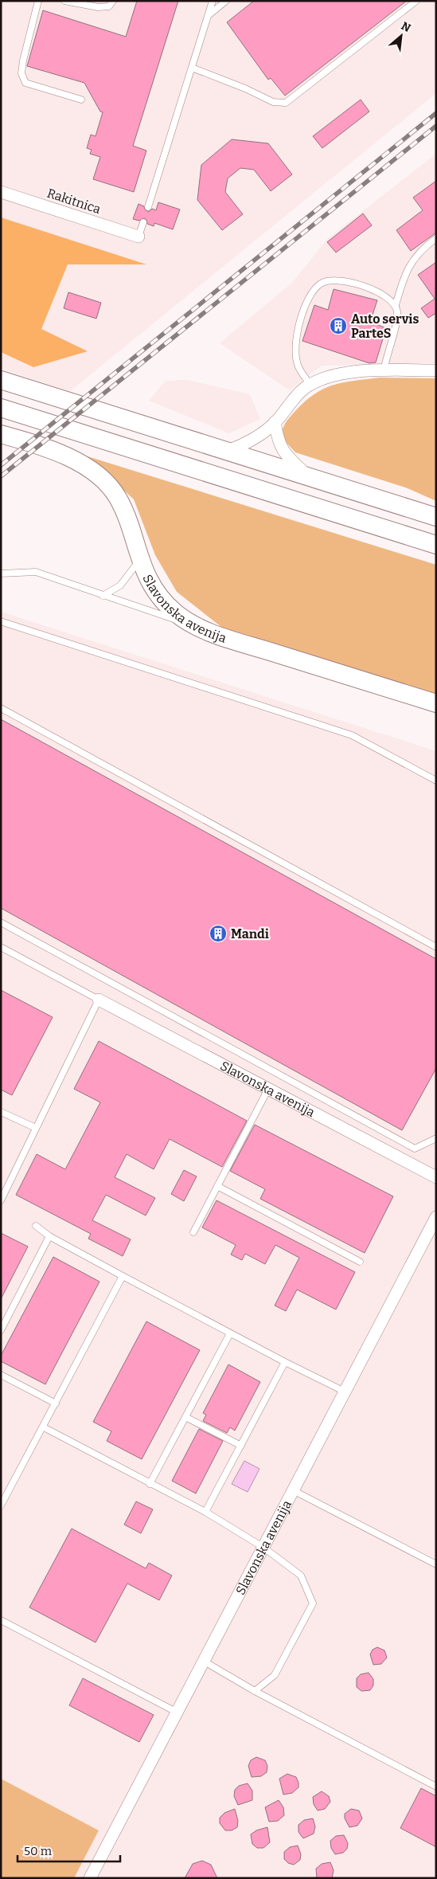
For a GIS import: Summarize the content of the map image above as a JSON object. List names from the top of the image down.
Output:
{
  "streets": {
    "main road": ["Slavonska avenija"],
    "street": ["Rakitnica"]
  },
  "places": {
    "building": ["Auto servis ParteS", "Mandi"]
  },
  "scale_bar": "50 m",
  "north": "top right"
}
